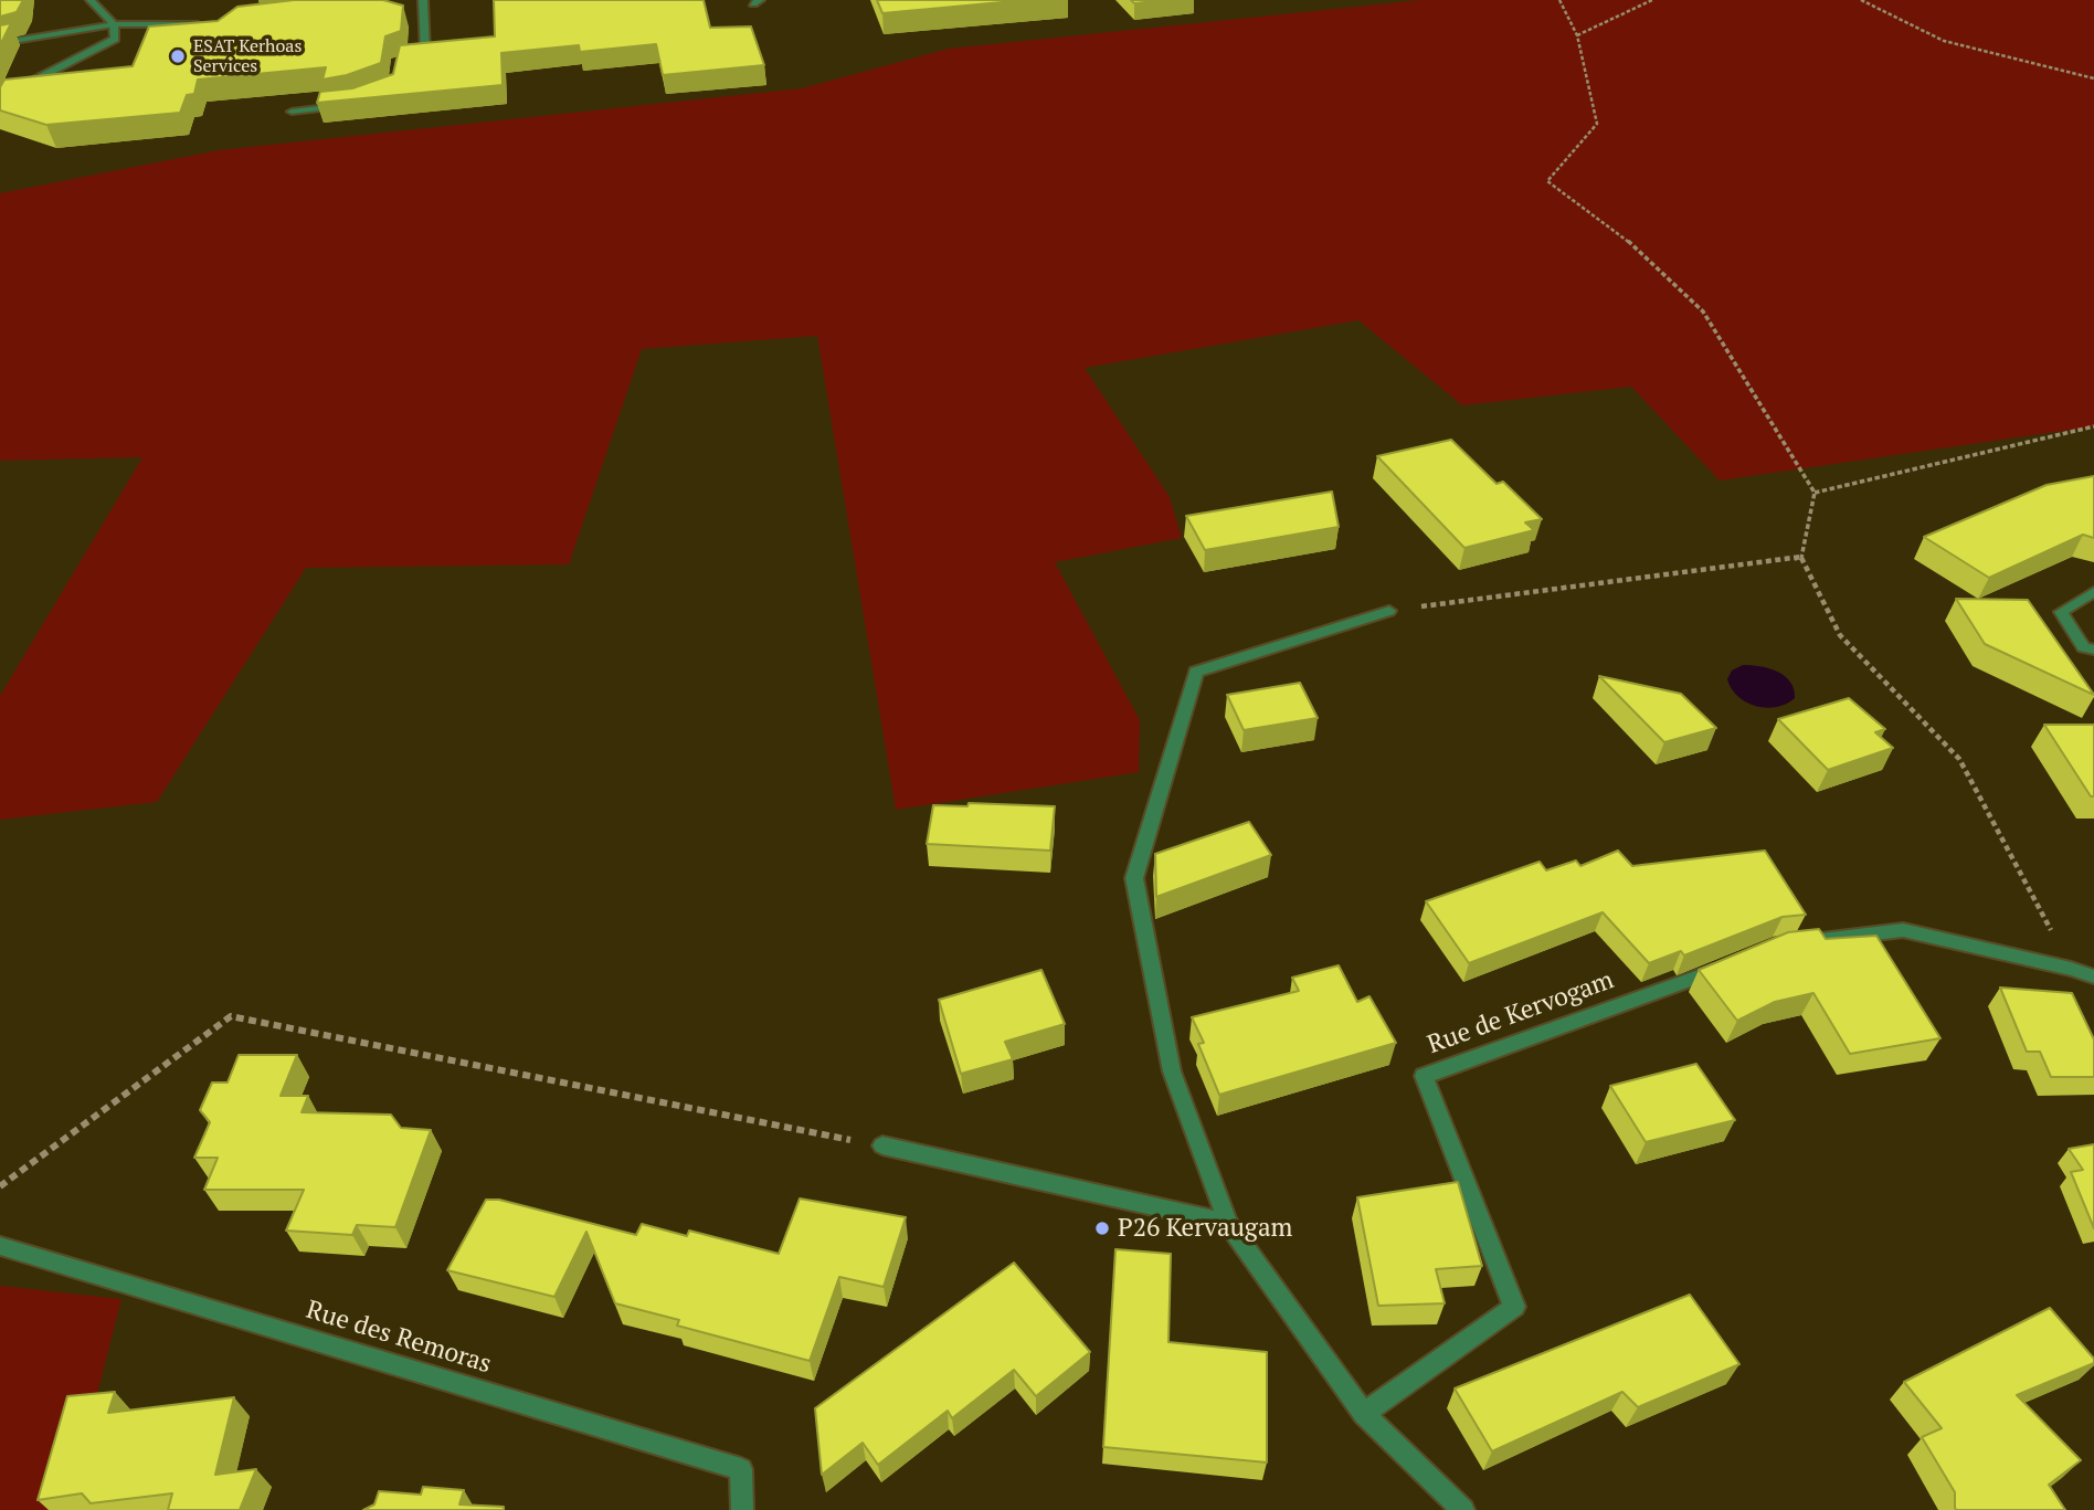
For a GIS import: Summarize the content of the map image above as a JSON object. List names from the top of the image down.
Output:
{
  "streets": {
    "street": ["Rue de Kervogam", "Rue des Remoras"]
  },
  "places": ["ESAT Kerhoas Services", "P26 Kervaugam"]
}
